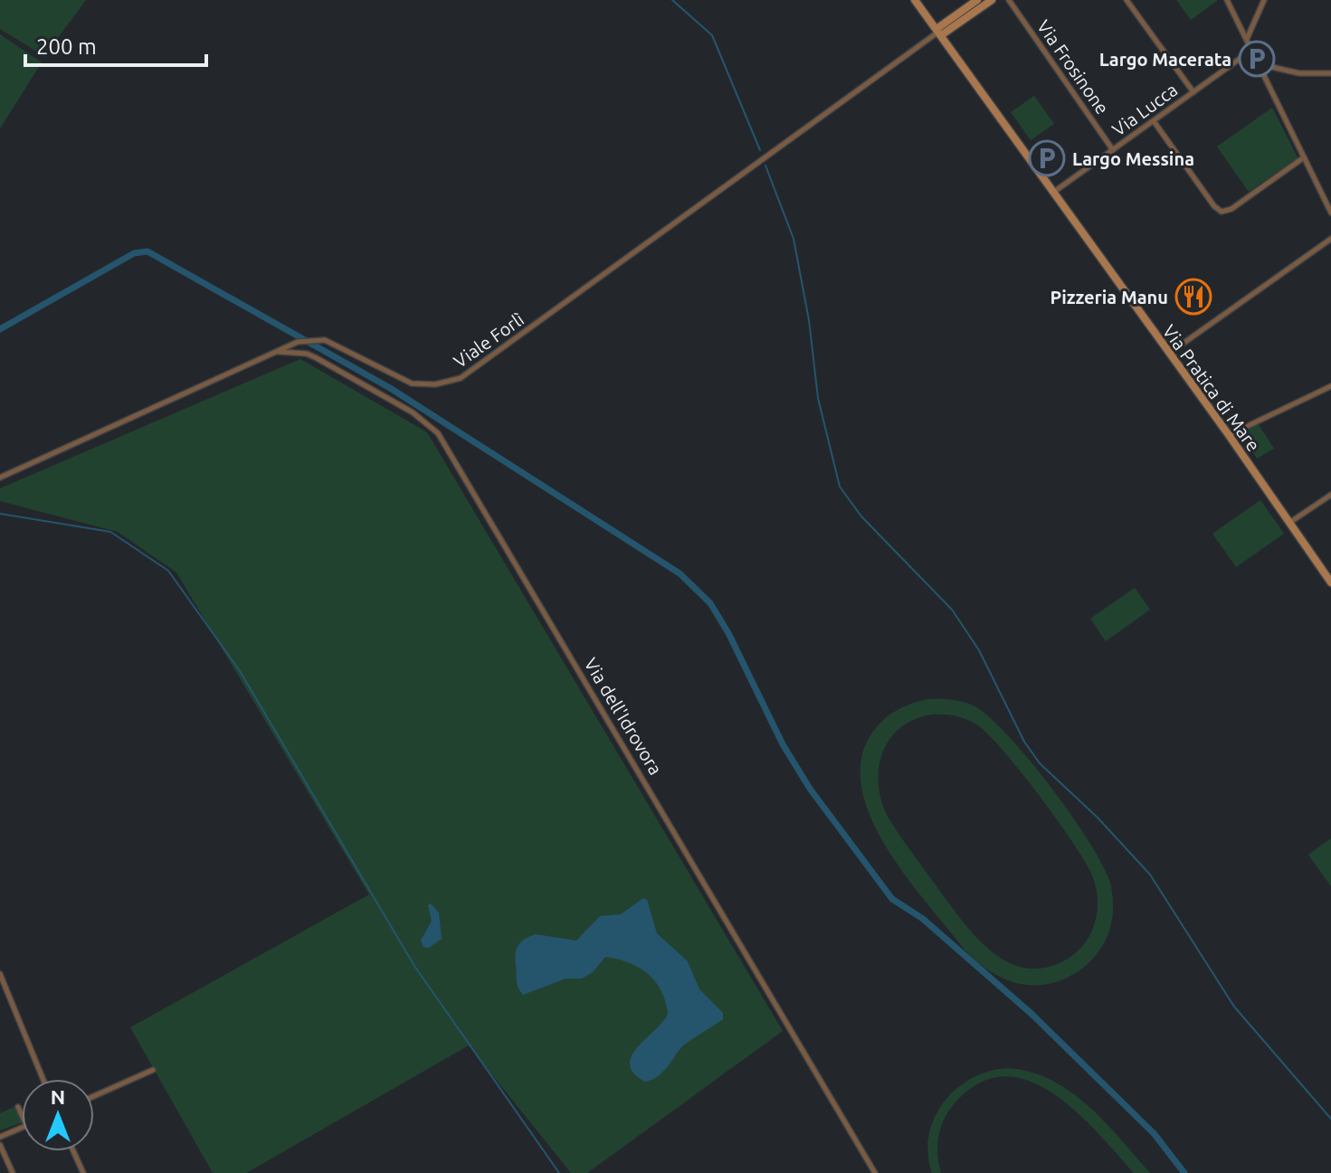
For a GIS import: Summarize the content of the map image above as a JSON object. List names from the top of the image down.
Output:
{
  "streets": {
    "street": [
      "Via Frosinone",
      "Via Lucca",
      "Viale Forlì",
      "Via Pratica di Mare",
      "Via dell'Idrovora"
    ]
  },
  "crossings": [
    ["Via Frosinone", "Via Lucca"],
    ["Via Lucca", "Via Pratica di Mare"],
    ["Viale Forlì", "Via Pratica di Mare"],
    ["Viale Forlì", "Via dell'Idrovora"]
  ],
  "places": {
    "parking": ["Largo Macerata", "Largo Messina"],
    "restaurant": ["Pizzeria Manu"]
  },
  "scale_bar": "200 m",
  "north": "top"
}
